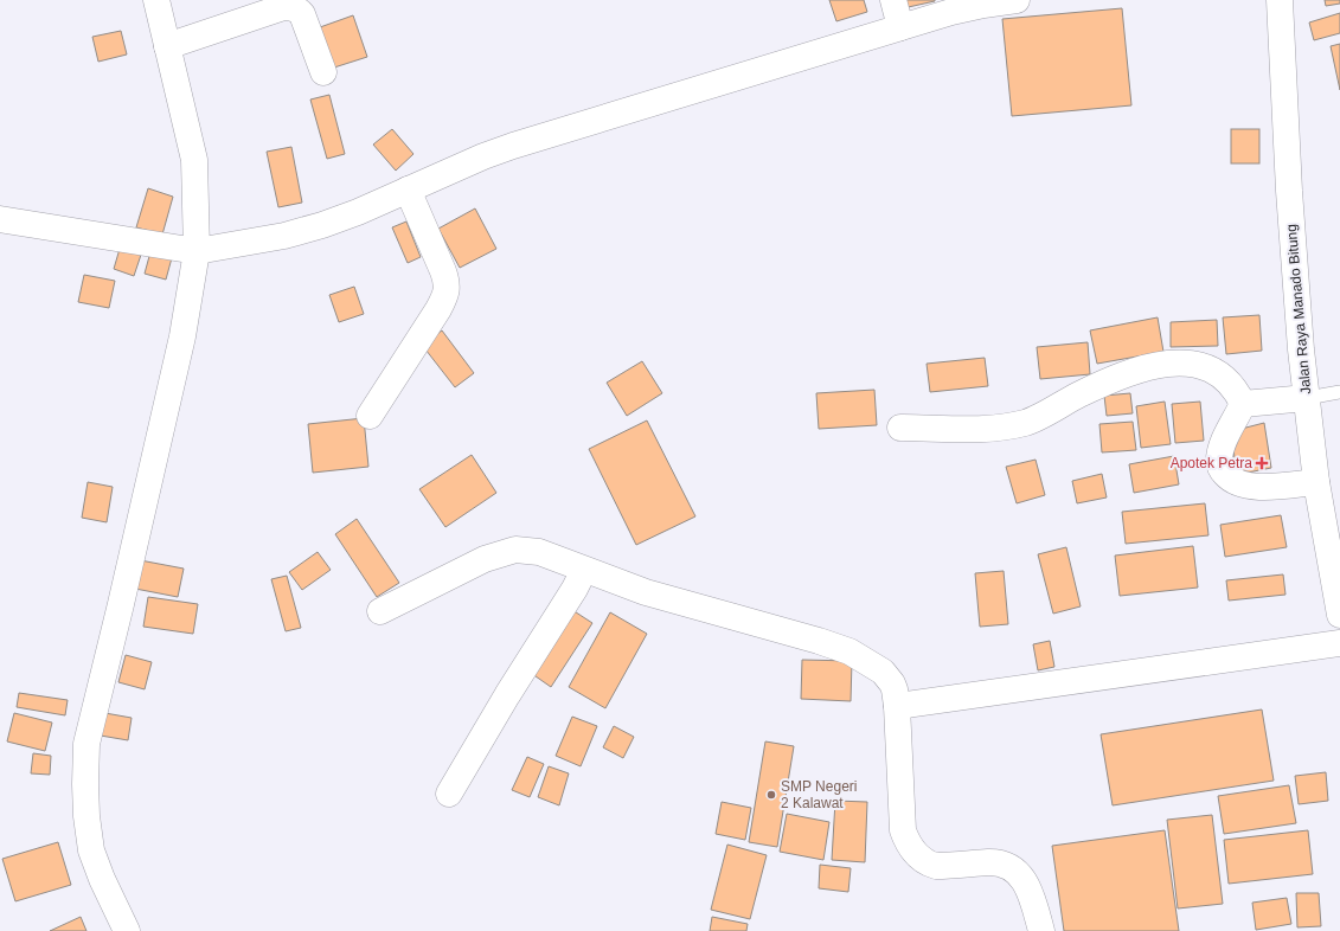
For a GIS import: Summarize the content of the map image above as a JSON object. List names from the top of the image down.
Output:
{
  "streets": {
    "main road": ["Jalan Raya Manado Bitung"]
  },
  "places": {
    "health": ["Apotek Petra"],
    "other": ["SMP Negeri 2 Kalawat"]
  }
}
